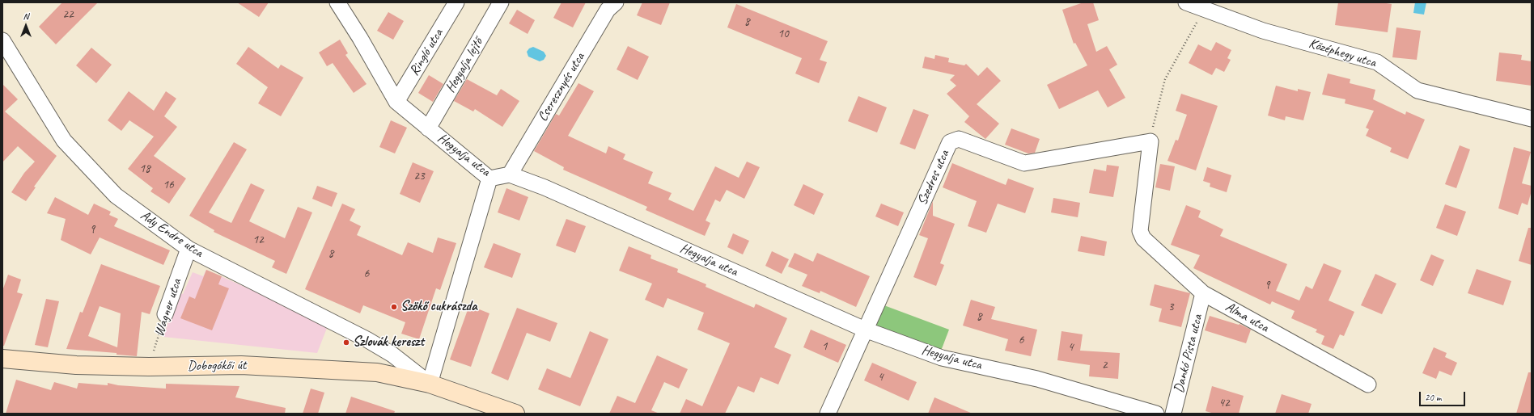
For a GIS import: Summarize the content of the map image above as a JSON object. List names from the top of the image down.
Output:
{
  "streets": {
    "main road": ["Dobogókői út"],
    "street": [
      "Ringló utca",
      "Középhegy utca",
      "Hegyalja lejtő",
      "Cseresznyés utca",
      "Hegyalja utca",
      "Szedres utca",
      "Ady Endre utca",
      "Wagner utca",
      "Alma utca",
      "Dankó Pista utca"
    ]
  },
  "crossings": [
    ["Ringló utca", "Hegyalja utca"],
    ["Hegyalja lejtő", "Hegyalja utca"],
    ["Cseresznyés utca", "Hegyalja utca"],
    ["Hegyalja utca", "Szedres utca"],
    ["Szedres utca", "Alma utca"],
    ["Ady Endre utca", "Wagner utca"],
    ["Ady Endre utca", "Dobogókői út"],
    ["Wagner utca", "Dobogókői út"],
    ["Alma utca", "Dankó Pista utca"]
  ],
  "places": ["Szökő cukrászda", "Szlovák kereszt"],
  "house_numbers": [
    "22",
    "8",
    "10",
    "18",
    "23",
    "16",
    "9",
    "12",
    "8",
    "6",
    "9",
    "3",
    "8",
    "6",
    "1",
    "4",
    "2",
    "4",
    "42"
  ],
  "scale_bar": "20 m",
  "north": "top"
}
